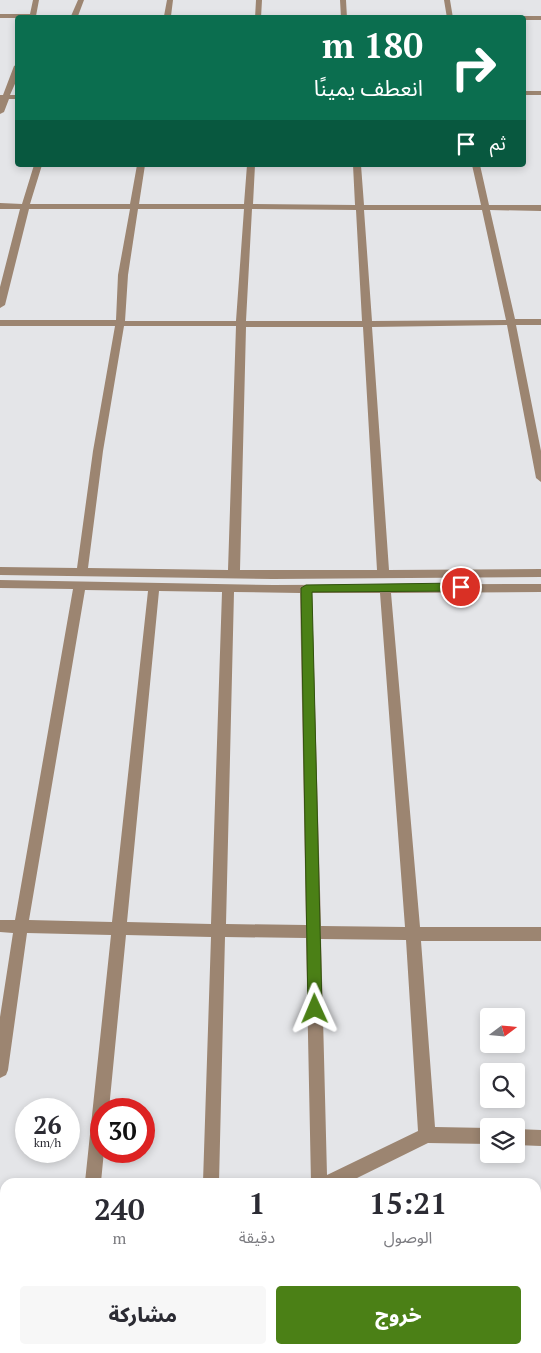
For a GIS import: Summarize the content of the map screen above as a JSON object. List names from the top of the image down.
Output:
{
  "north": "right",
  "page": {
    "turn": ["180 m", "انعطف يمينًا"],
    "then": "ثم",
    "speed": "26 km/h",
    "limit": "30",
    "eta": [
      "15:21",
      "الوصول",
      "1",
      "دقيقة",
      "240",
      "m"
    ],
    "buttons": ["خروج", "مشاركة"]
  }
}
